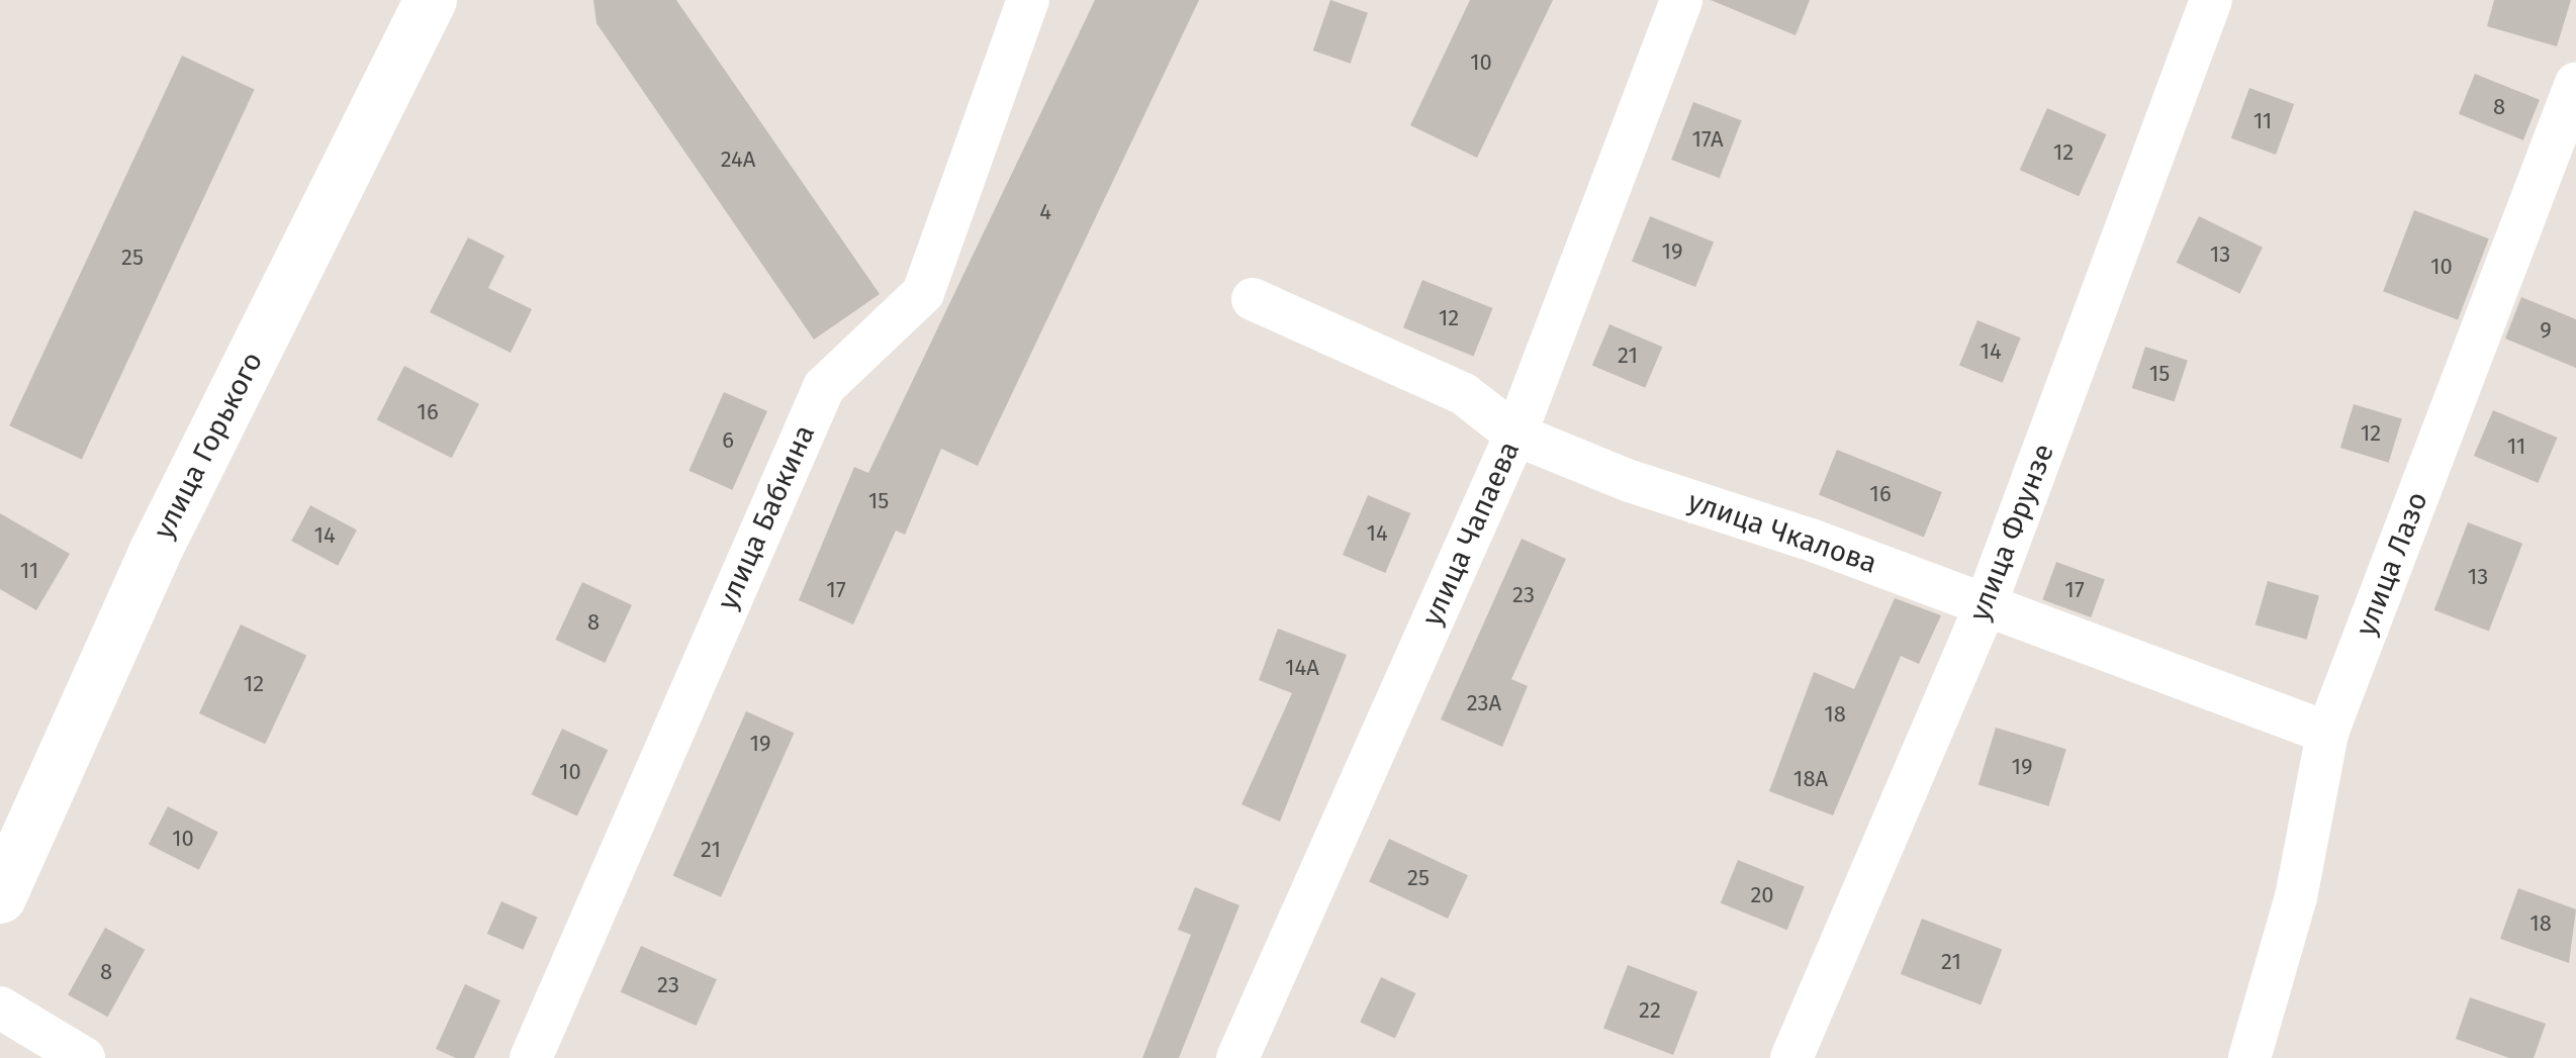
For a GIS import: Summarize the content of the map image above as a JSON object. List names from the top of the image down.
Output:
{
  "streets": {
    "street": [
      "улица Горького",
      "улица Бабкина",
      "улица Чкалова",
      "улица Фрунзе",
      "улица Чапаева",
      "улица Лазо"
    ]
  },
  "crossings": [
    ["улица Чкалова", "улица Фрунзе"],
    ["улица Чкалова", "улица Чапаева"],
    ["улица Чкалова", "улица Лазо"]
  ],
  "house_numbers": [
    "10",
    "8",
    "11",
    "17А",
    "12",
    "24А",
    "4",
    "19",
    "13",
    "25",
    "10",
    "12",
    "9",
    "14",
    "21",
    "15",
    "16",
    "12",
    "6",
    "11",
    "16",
    "15",
    "14",
    "14",
    "11",
    "13",
    "17",
    "17",
    "23",
    "8",
    "14А",
    "12",
    "23А",
    "18",
    "19",
    "19",
    "10",
    "18А",
    "10",
    "21",
    "25",
    "20",
    "18",
    "21",
    "8",
    "23",
    "22"
  ]
}
